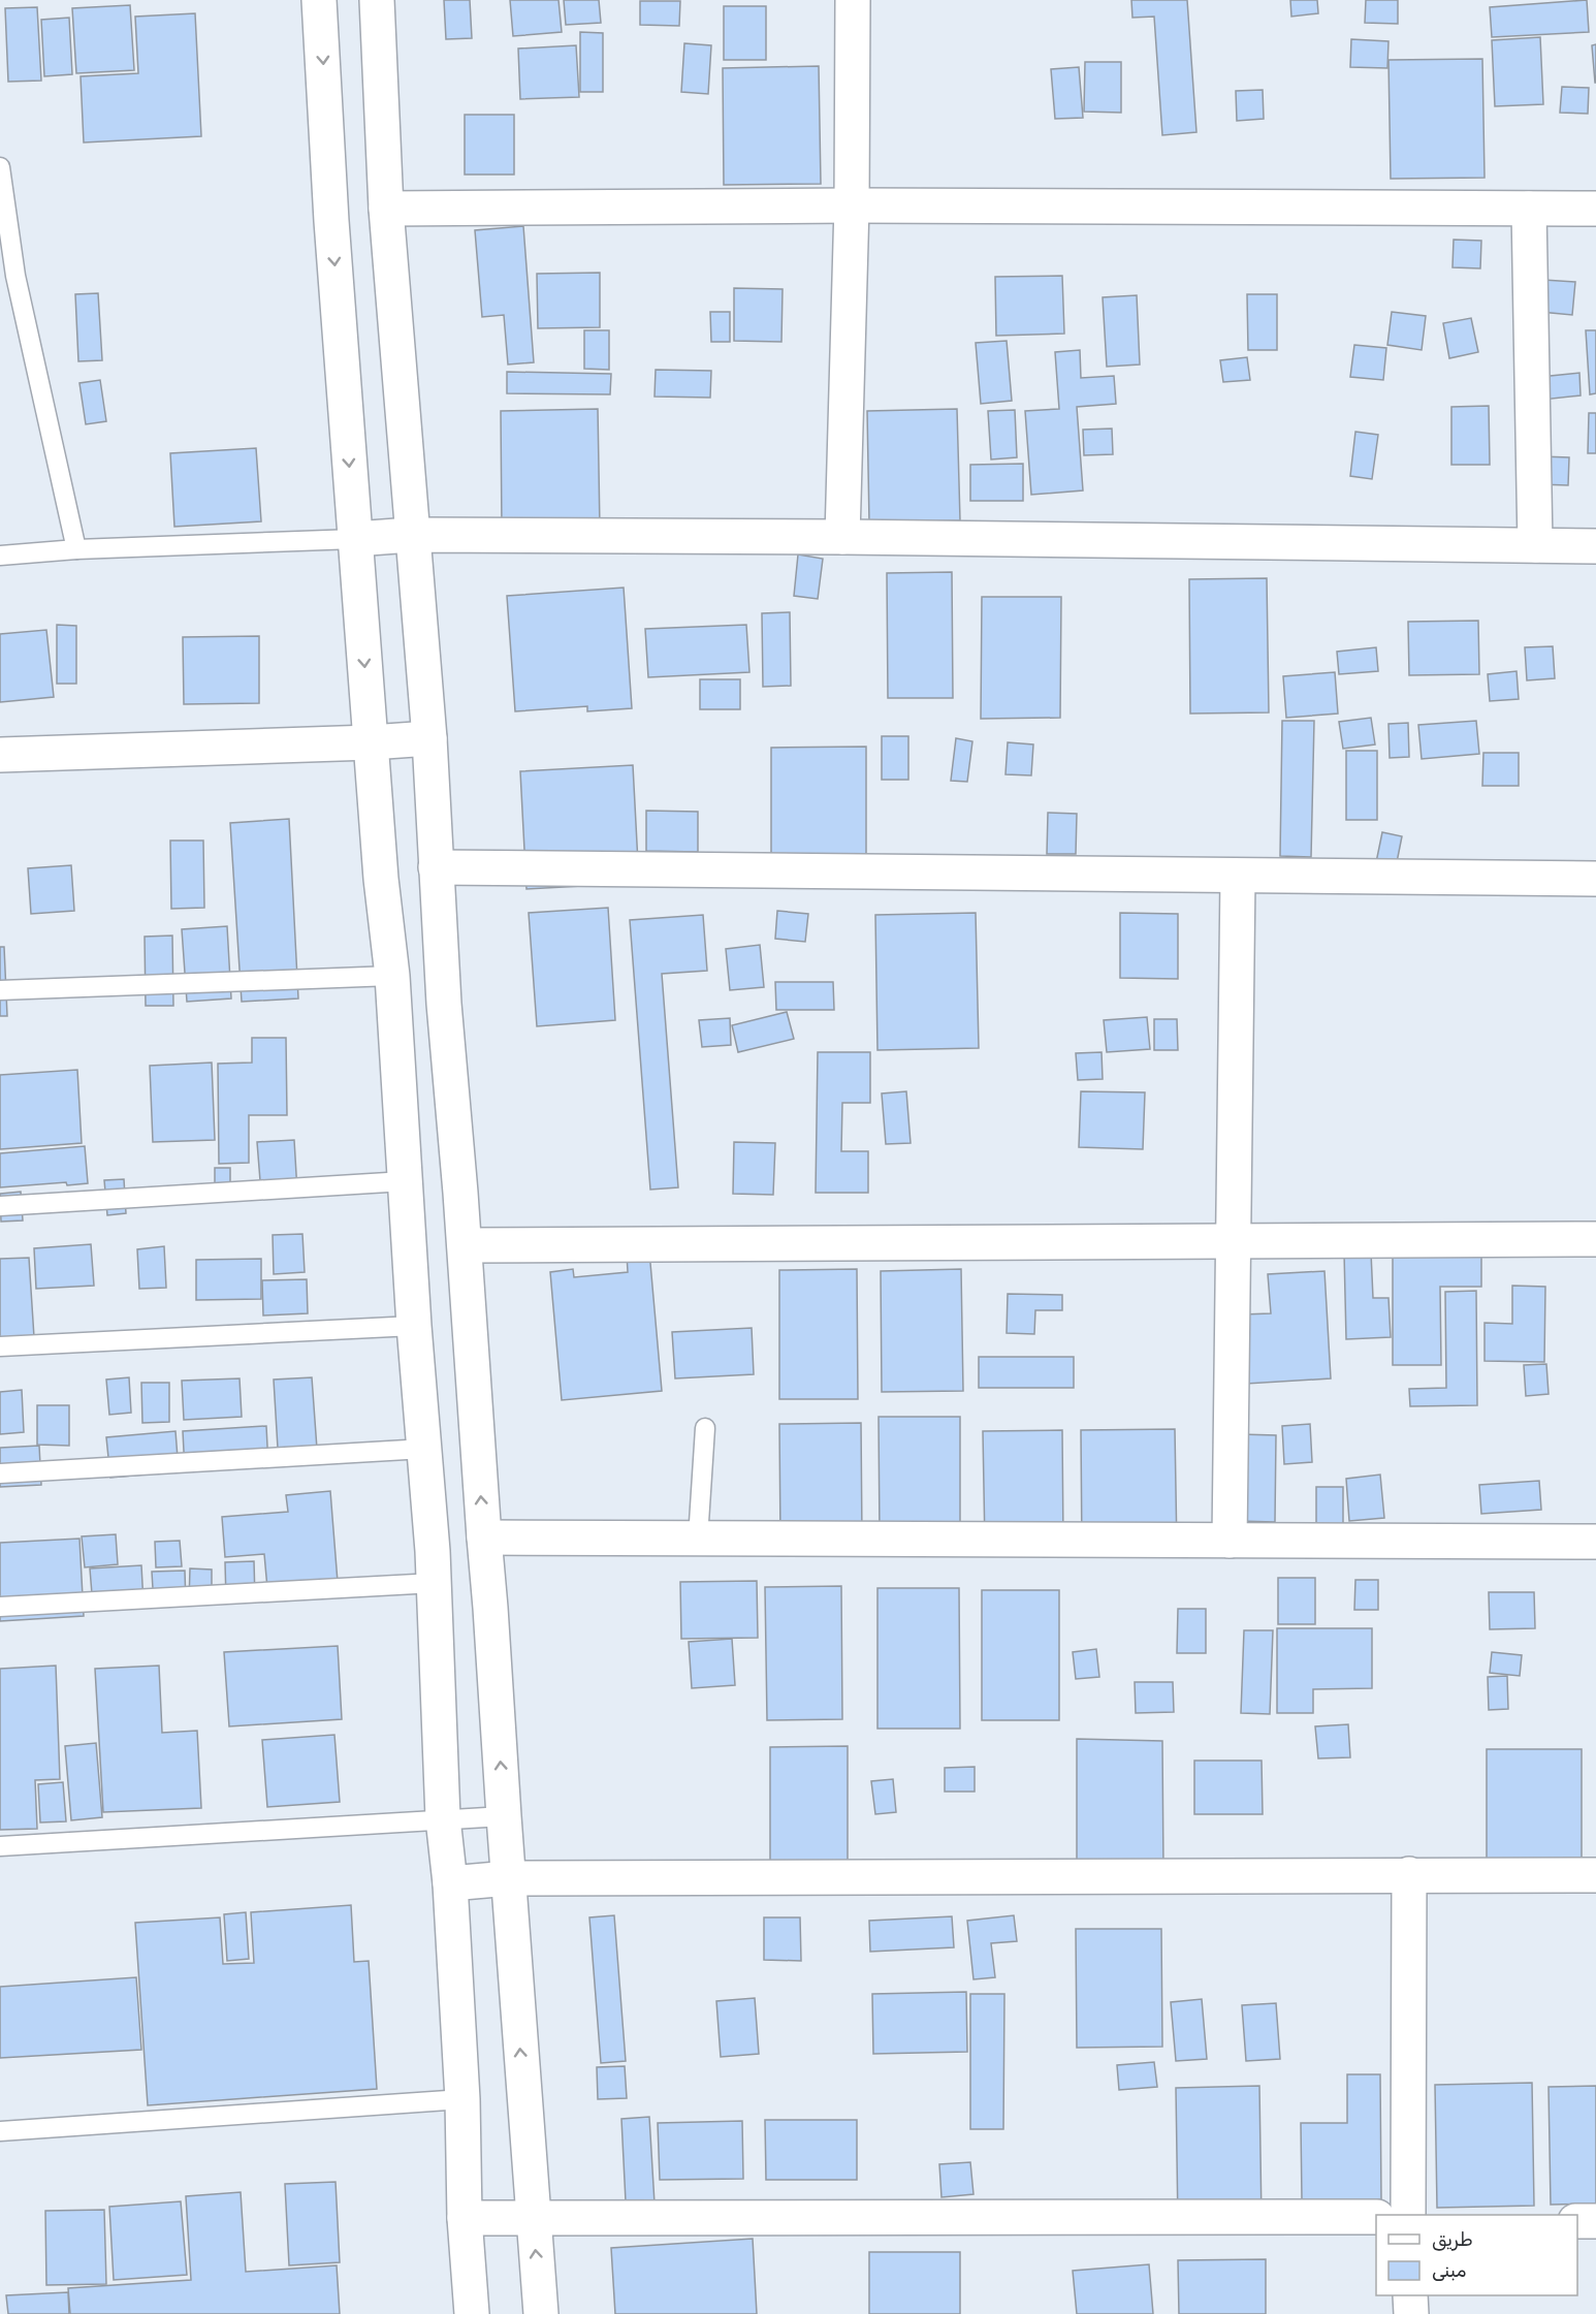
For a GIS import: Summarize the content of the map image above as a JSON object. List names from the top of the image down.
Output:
{
  "legend": ["طريق", "مبنى"]
}
